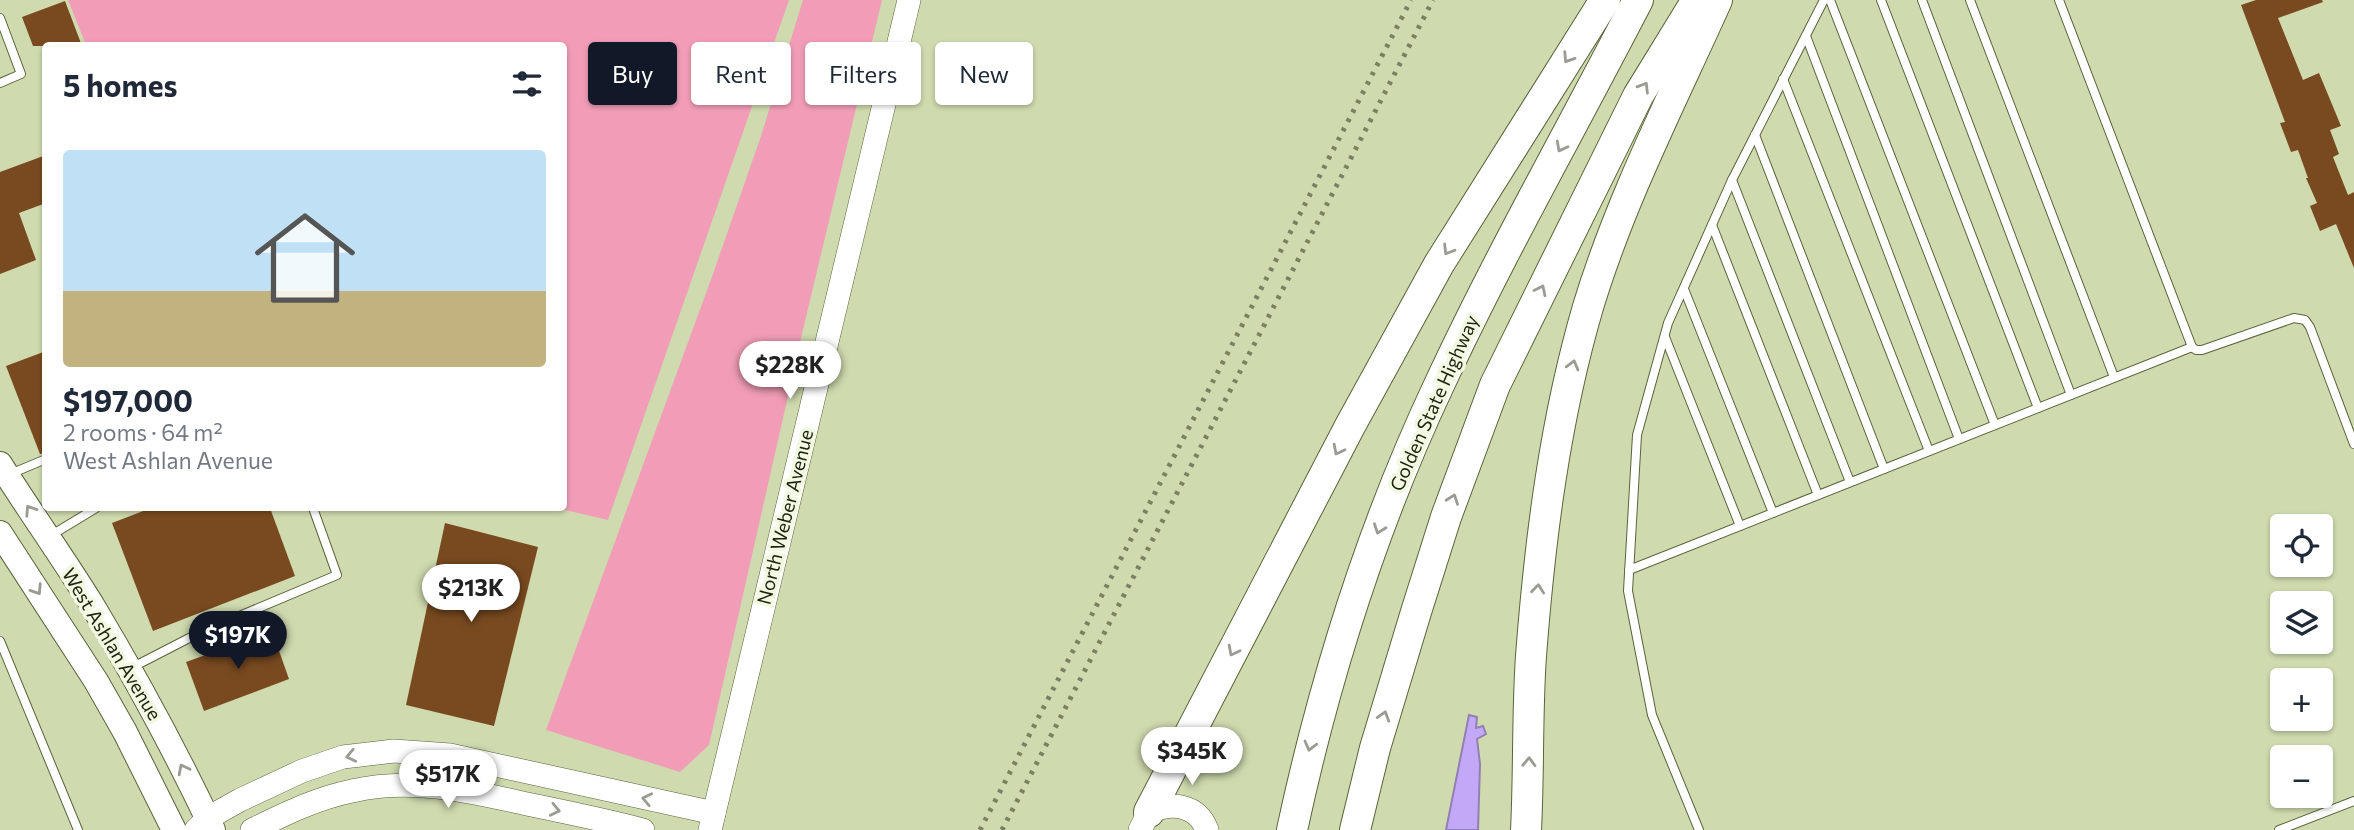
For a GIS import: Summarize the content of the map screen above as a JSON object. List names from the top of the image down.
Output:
{
  "streets": {
    "highway": ["Golden State Highway"],
    "main road": ["North Weber Avenue", "West Ashlan Avenue"]
  },
  "page": {
    "chip": [
      "Buy",
      "Rent",
      "Filters",
      "New"
    ],
    "heading": "5 homes",
    "list": [
      {
        "name": "$197,000",
        "note": "2 rooms · 64 m² · West Ashlan Avenue"
      }
    ],
    "price": [
      "$228K",
      "$213K",
      "$197K",
      "$345K",
      "$517K"
    ],
    "map_buttons": ["+", "−"]
  }
}
